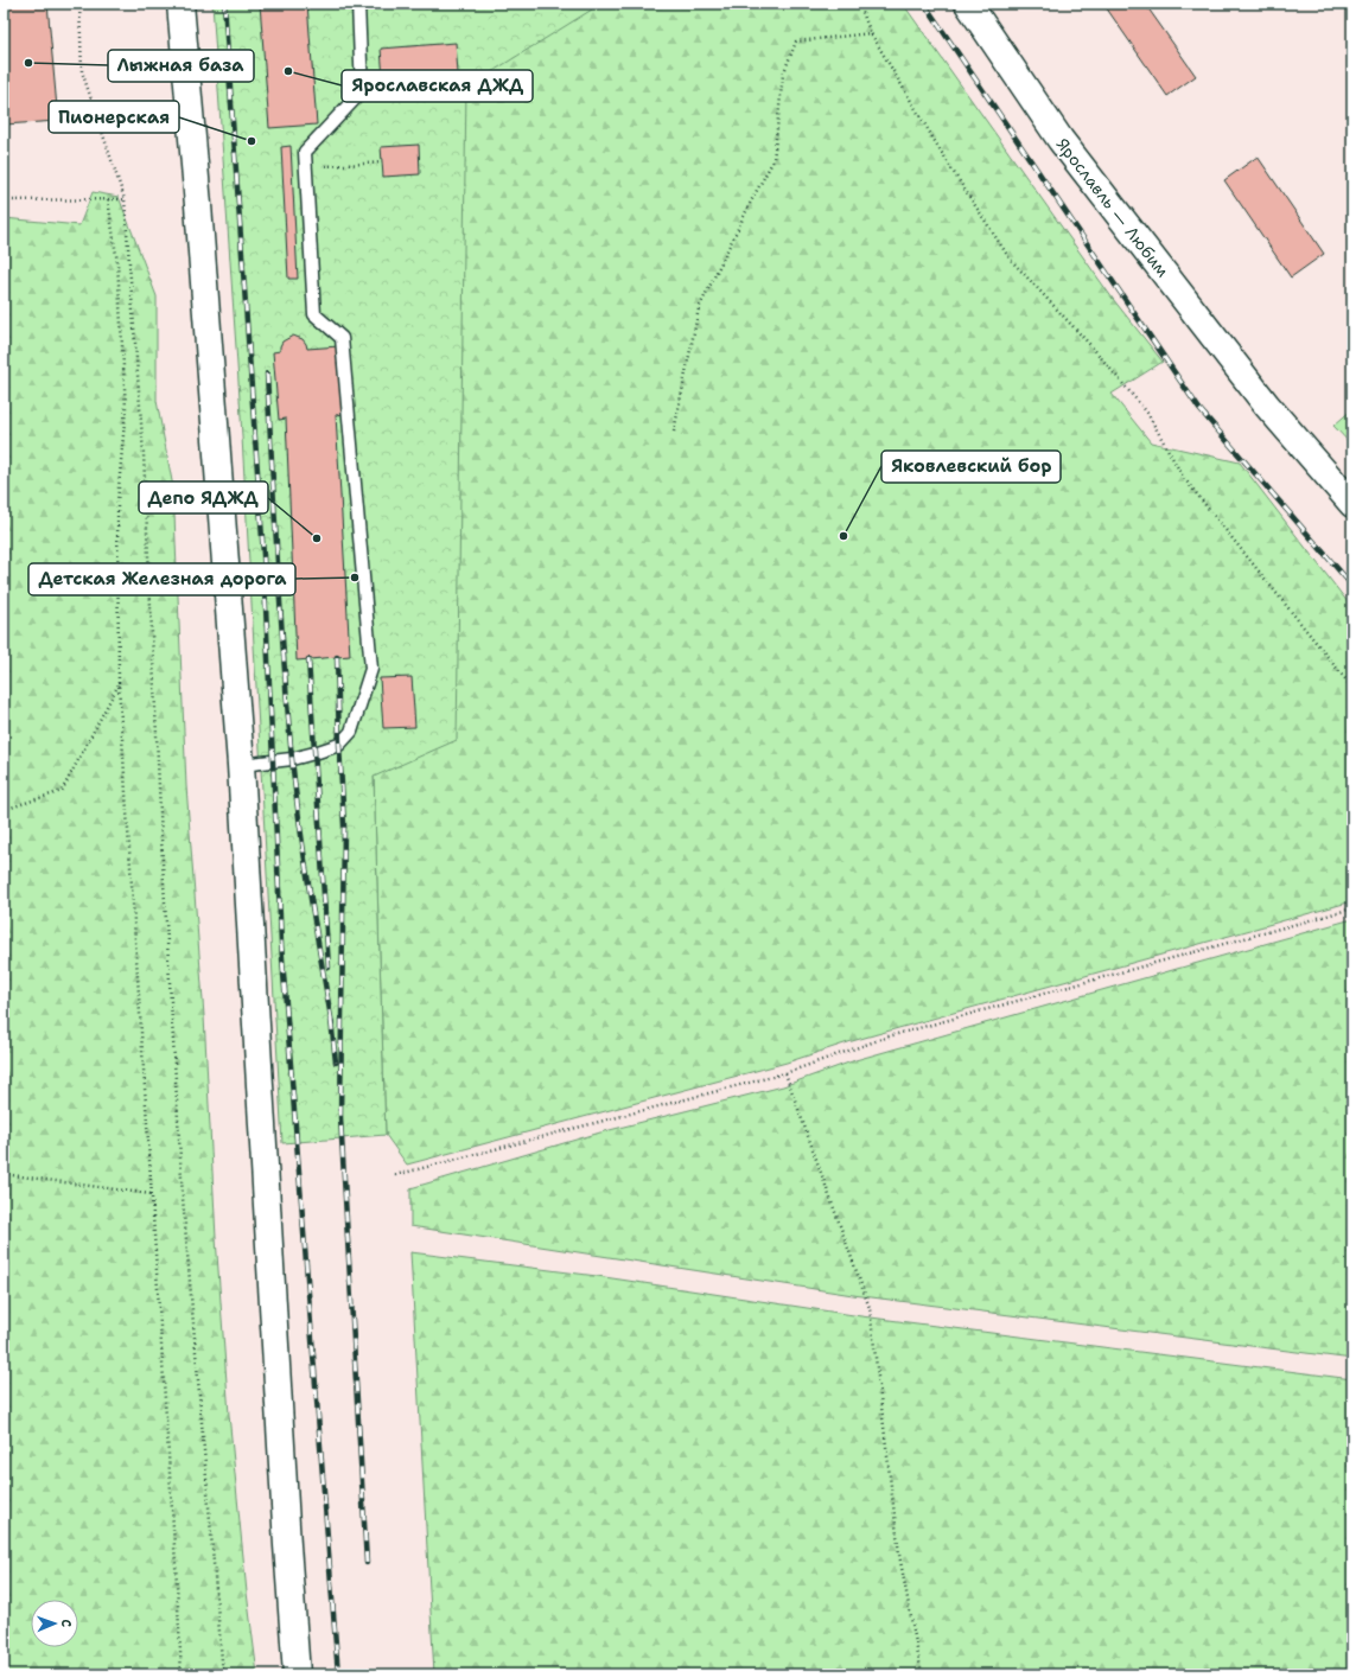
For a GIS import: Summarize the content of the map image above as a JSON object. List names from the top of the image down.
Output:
{
  "streets": {
    "street": ["Ярославль — Любим"]
  },
  "places": [
    "Лыжная база",
    "Ярославская ДЖД",
    "Пионерская",
    "Яковлевский бор",
    "Депо ЯДЖД",
    "Детская Железная дорога"
  ],
  "north": "right"
}
